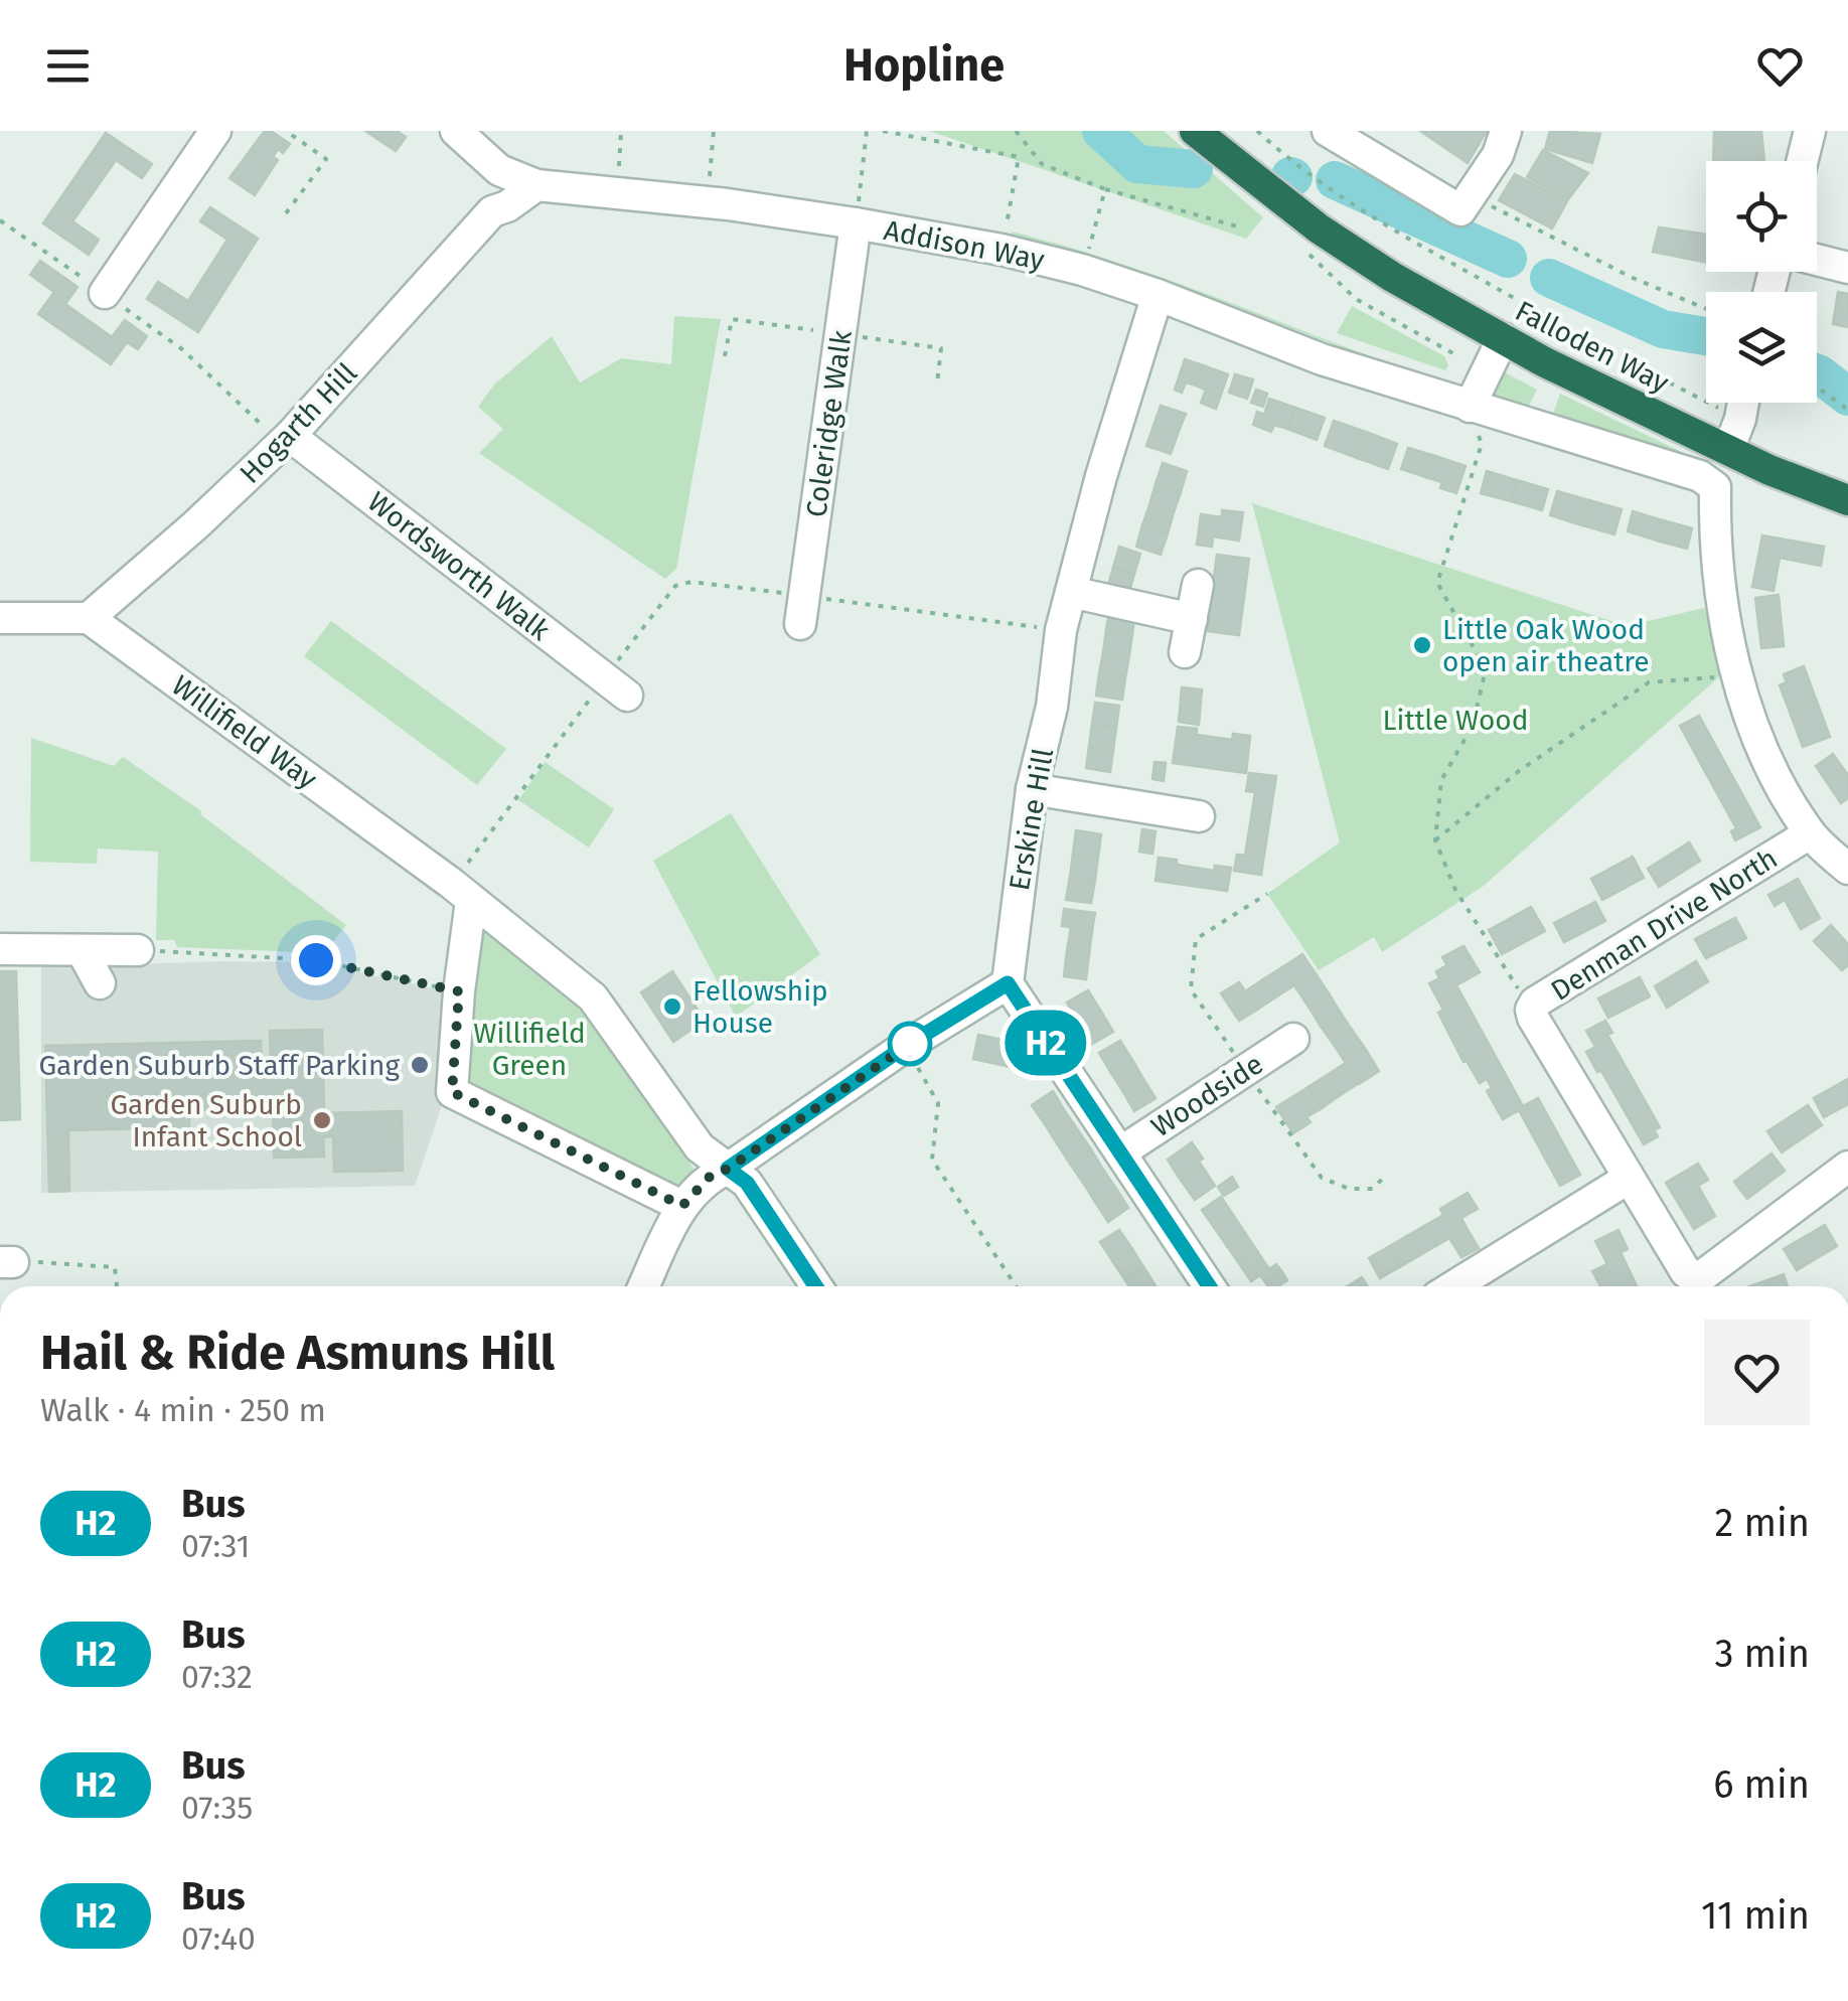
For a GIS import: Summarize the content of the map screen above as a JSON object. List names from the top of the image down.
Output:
{
  "streets": {
    "highway": ["Falloden Way"],
    "street": [
      "Addison Way",
      "Hogarth Hill",
      "Coleridge Walk",
      "Wordsworth Walk",
      "Willifield Way",
      "Erskine Hill",
      "Denman Drive North",
      "Woodside"
    ]
  },
  "crossings": [
    ["Addison Way", "Hogarth Hill"],
    ["Addison Way", "Coleridge Walk"],
    ["Addison Way", "Erskine Hill"],
    ["Hogarth Hill", "Wordsworth Walk"],
    ["Hogarth Hill", "Willifield Way"]
  ],
  "parks": ["Little Wood", "Willifield Green"],
  "places": [
    "Little Oak Wood open air theatre",
    "Fellowship House",
    "Garden Suburb Staff Parking",
    "Garden Suburb Infant School"
  ],
  "lines": ["bus line H2"],
  "page": {
    "header": "Hopline",
    "on_map": "H2",
    "heading": ["Hail & Ride Asmuns Hill", "Walk · 4 min · 250 m"],
    "list": [
      {
        "mark": "H2",
        "name": "Bus",
        "note": "07:31",
        "value": "2 min"
      },
      {
        "mark": "H2",
        "name": "Bus",
        "note": "07:32",
        "value": "3 min"
      },
      {
        "mark": "H2",
        "name": "Bus",
        "note": "07:35",
        "value": "6 min"
      },
      {
        "mark": "H2",
        "name": "Bus",
        "note": "07:40",
        "value": "11 min"
      }
    ]
  }
}
